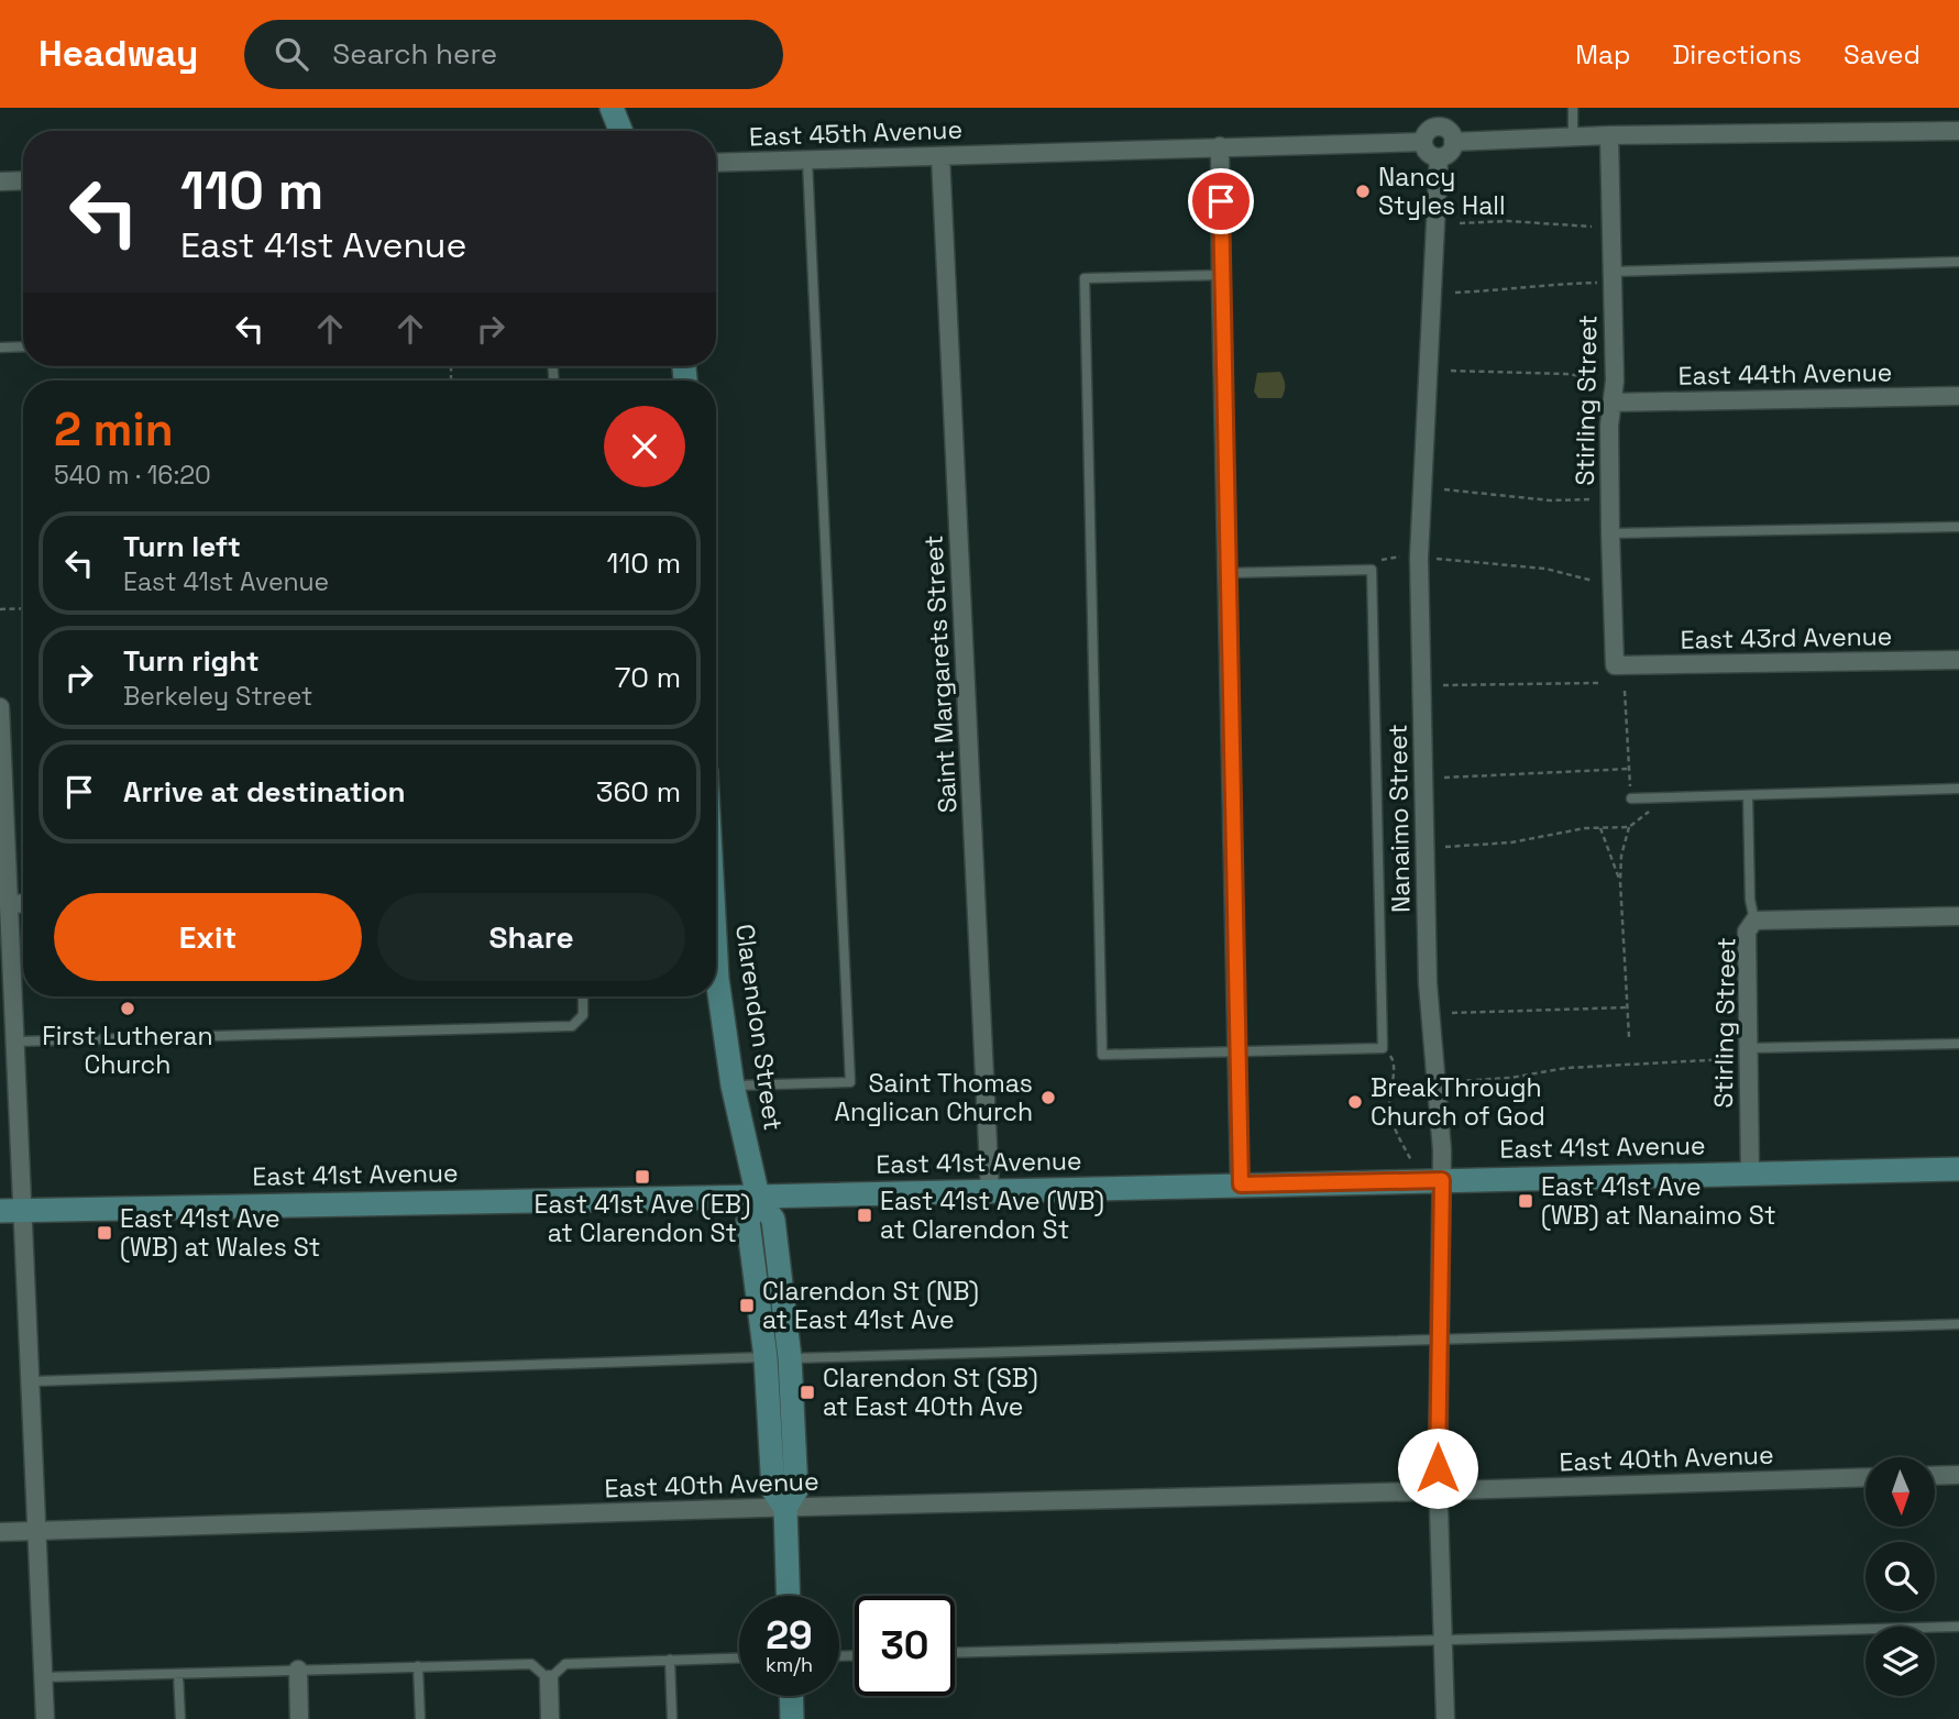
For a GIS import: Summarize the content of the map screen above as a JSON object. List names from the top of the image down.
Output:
{
  "streets": {
    "main road": ["Clarendon Street", "East 41st Avenue"],
    "street": [
      "East 45th Avenue",
      "East 44th Avenue",
      "Stirling Street",
      "East 43rd Avenue",
      "Saint Margarets Street",
      "Nanaimo Street",
      "East 40th Avenue"
    ]
  },
  "crossings": [
    ["East 45th Avenue", "Saint Margarets Street"],
    ["East 45th Avenue", "Nanaimo Street"],
    ["East 44th Avenue", "Stirling Street"],
    ["Stirling Street", "East 43rd Avenue"],
    ["Stirling Street", "East 41st Avenue"],
    ["Saint Margarets Street", "East 41st Avenue"],
    ["Nanaimo Street", "East 41st Avenue"],
    ["Nanaimo Street", "East 40th Avenue"],
    ["Clarendon Street", "East 41st Avenue"],
    ["Clarendon Street", "East 40th Avenue"]
  ],
  "places": {
    "other": [
      "Nancy Styles Hall",
      "First Lutheran Church",
      "Saint Thomas Anglican Church",
      "BreakThrough Church of God"
    ],
    "transit": [
      "East 41st Ave (EB) at Clarendon St",
      "East 41st Ave (WB) at Nanaimo St",
      "East 41st Ave (WB) at Clarendon St",
      "East 41st Ave (WB) at Wales St",
      "Clarendon St (NB) at East 41st Ave",
      "Clarendon St (SB) at East 40th Ave"
    ]
  },
  "north": "bottom",
  "page": {
    "header": "Headway",
    "search": "Search here",
    "nav": ["Map", "Directions", "Saved"],
    "turn": ["110 m", "East 41st Avenue"],
    "heading": ["2 min", "540 m · 16:20"],
    "list": [
      {
        "name": "Turn left",
        "note": "East 41st Avenue",
        "value": "110 m"
      },
      {
        "name": "Turn right",
        "note": "Berkeley Street",
        "value": "70 m"
      },
      {
        "name": "Arrive at destination",
        "value": "360 m"
      }
    ],
    "buttons": ["Exit", "Share"],
    "speed": "29 km/h",
    "limit": "30"
  }
}
